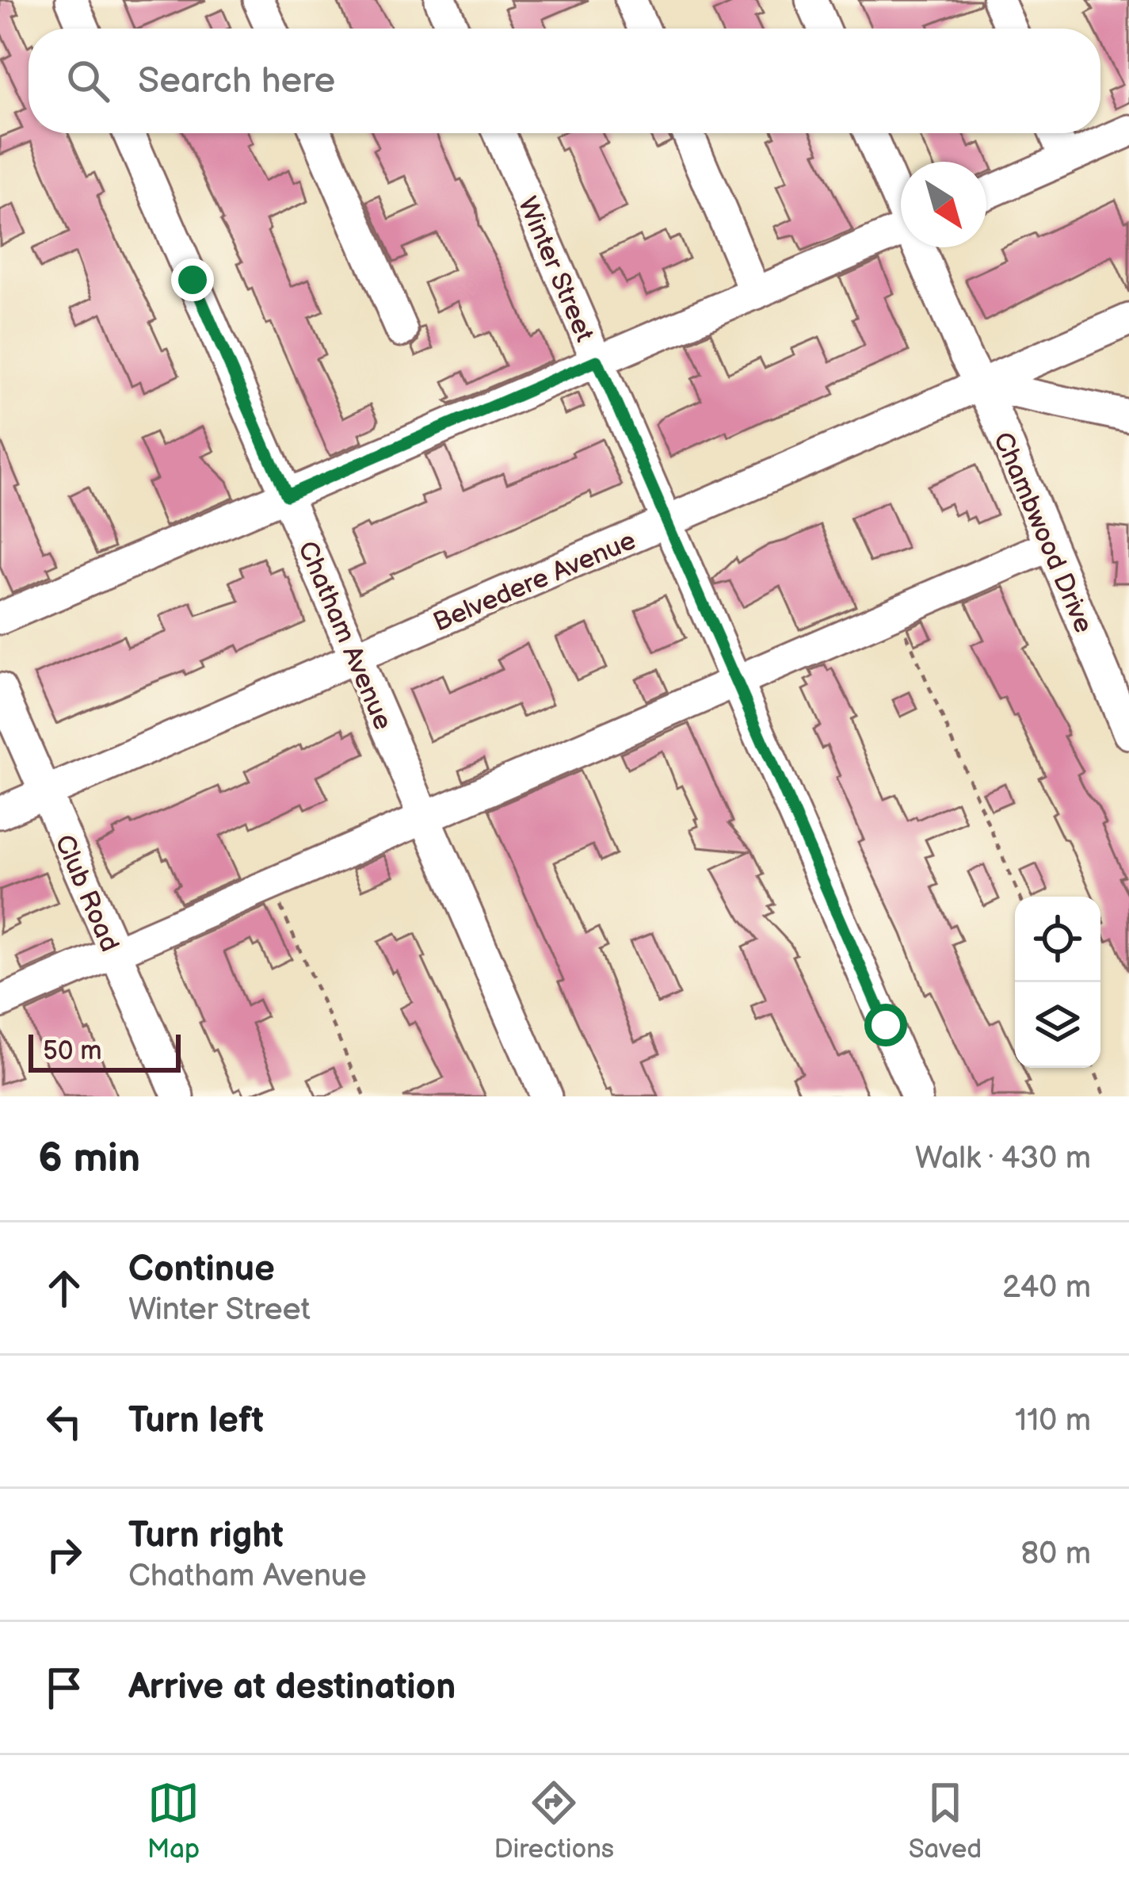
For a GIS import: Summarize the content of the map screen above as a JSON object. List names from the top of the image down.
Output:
{
  "streets": {
    "street": [
      "Winter Street",
      "Chambwood Drive",
      "Belvedere Avenue",
      "Chatham Avenue",
      "Club Road"
    ]
  },
  "crossings": [
    ["Winter Street", "Belvedere Avenue"],
    ["Chambwood Drive", "Belvedere Avenue"],
    ["Belvedere Avenue", "Chatham Avenue"],
    ["Belvedere Avenue", "Club Road"]
  ],
  "scale_bar": "50 m",
  "north": "bottom right",
  "page": {
    "search": "Search here",
    "scale": "50 m",
    "heading": ["6 min", "Walk · 430 m"],
    "list": [
      ["Continue", "Winter Street", "240 m"],
      ["Turn left", "110 m"],
      ["Turn right", "Chatham Avenue", "80 m"],
      "Arrive at destination"
    ],
    "nav": ["Map", "Directions", "Saved"]
  }
}
